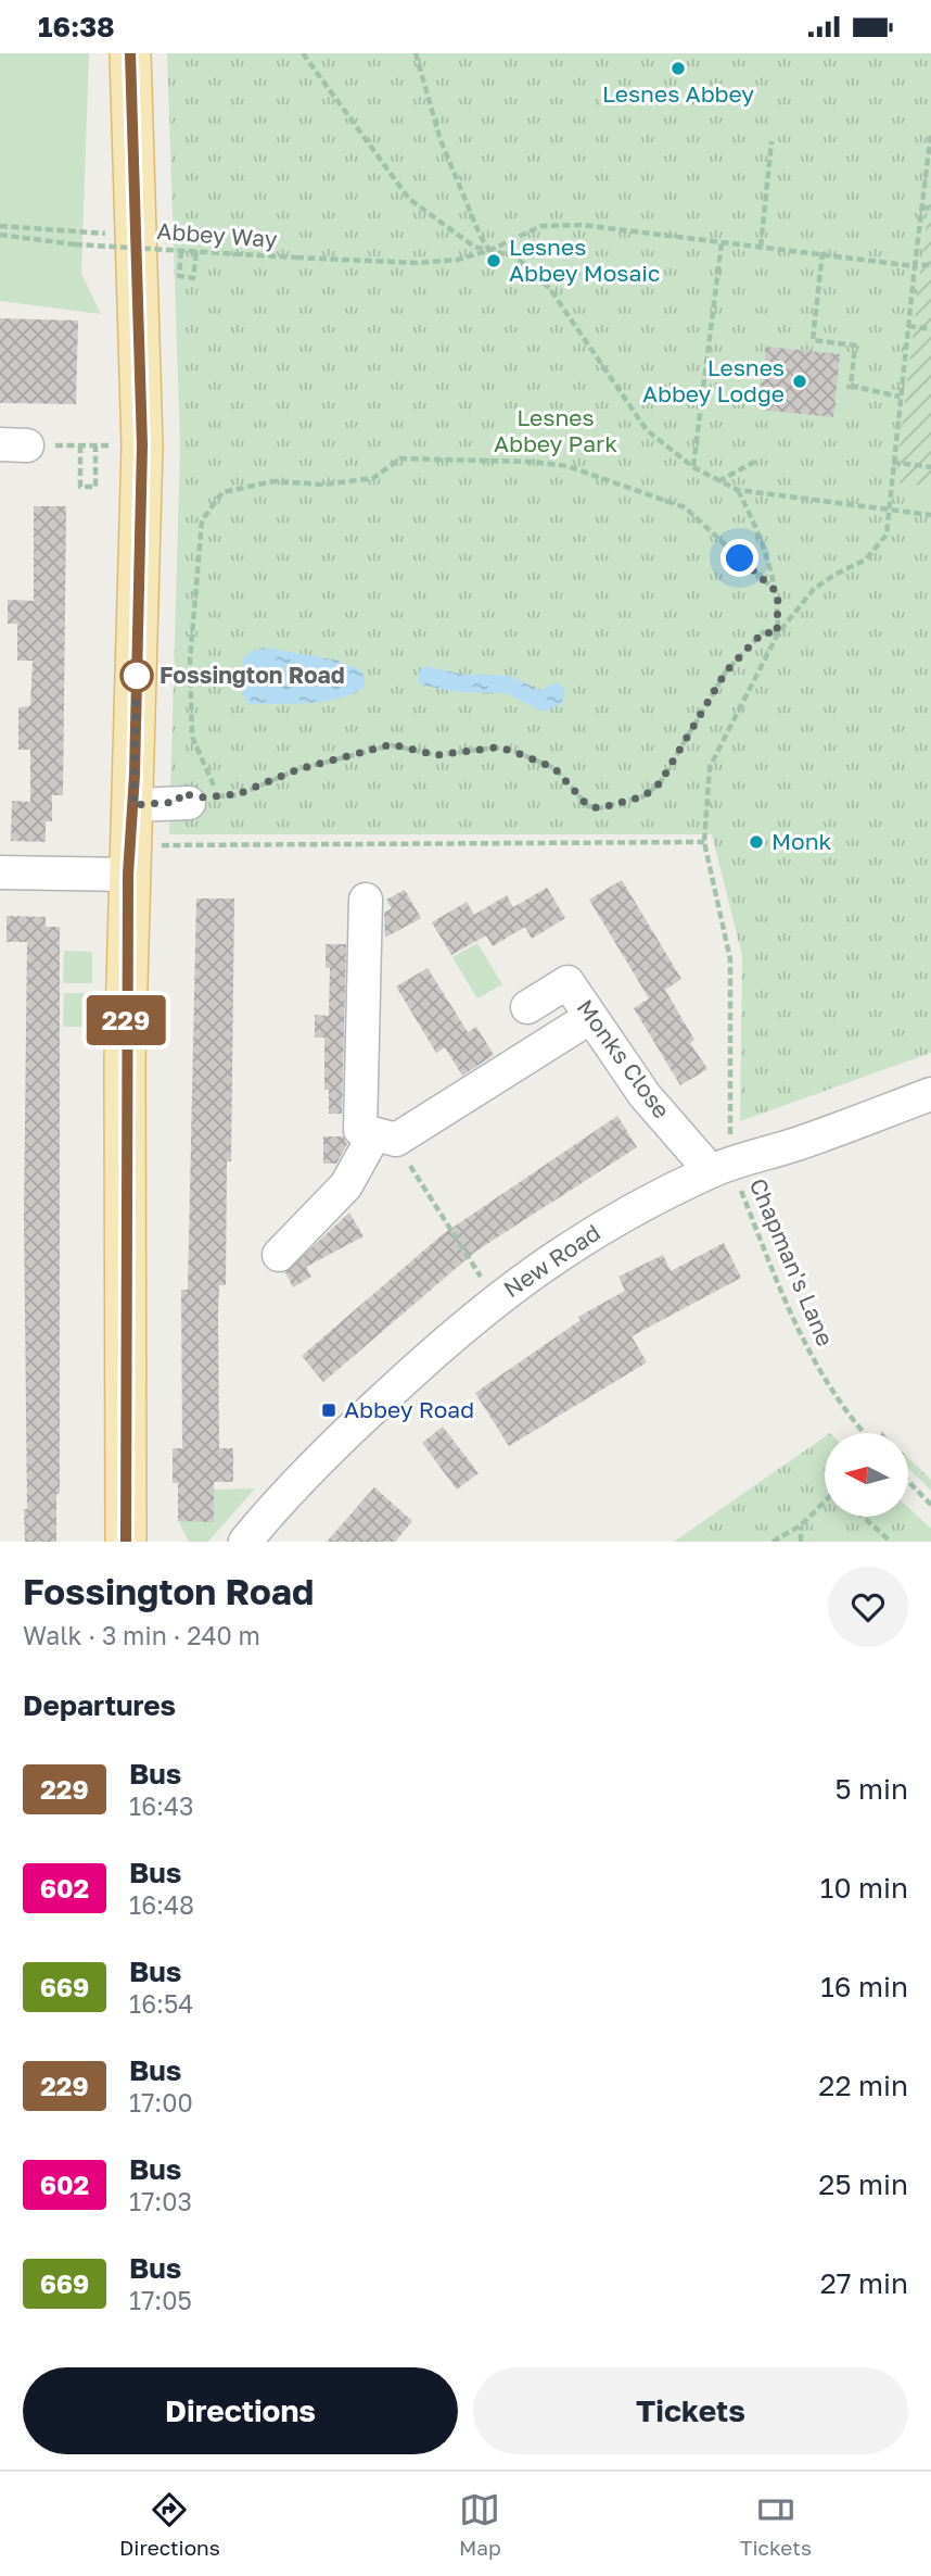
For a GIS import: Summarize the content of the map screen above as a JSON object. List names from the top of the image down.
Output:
{
  "streets": {
    "street": ["Monks Close", "New Road"],
    "path": ["Abbey Way", "Chapman's Lane"]
  },
  "crossings": [
    ["Monks Close", "New Road"],
    ["Monks Close", "Chapman's Lane"],
    ["New Road", "Chapman's Lane"]
  ],
  "parks": ["Lesnes Abbey Park"],
  "places": {
    "other": [
      "Lesnes Abbey",
      "Lesnes Abbey Mosaic",
      "Lesnes Abbey Lodge",
      "Fossington Road",
      "Monk"
    ],
    "transit": ["Abbey Road"]
  },
  "lines": ["bus line 229"],
  "north": "left",
  "page": {
    "status": "16:38",
    "on_map": "229",
    "heading": [
      ["Fossington Road", "Walk · 3 min · 240 m"],
      "Departures"
    ],
    "list": [
      {
        "mark": "229",
        "name": "Bus",
        "note": "16:43",
        "value": "5 min"
      },
      {
        "mark": "602",
        "name": "Bus",
        "note": "16:48",
        "value": "10 min"
      },
      {
        "mark": "669",
        "name": "Bus",
        "note": "16:54",
        "value": "16 min"
      },
      {
        "mark": "229",
        "name": "Bus",
        "note": "17:00",
        "value": "22 min"
      },
      {
        "mark": "602",
        "name": "Bus",
        "note": "17:03",
        "value": "25 min"
      },
      {
        "mark": "669",
        "name": "Bus",
        "note": "17:05",
        "value": "27 min"
      }
    ],
    "buttons": ["Directions", "Tickets"],
    "tabs": ["Directions", "Map", "Tickets"]
  }
}
